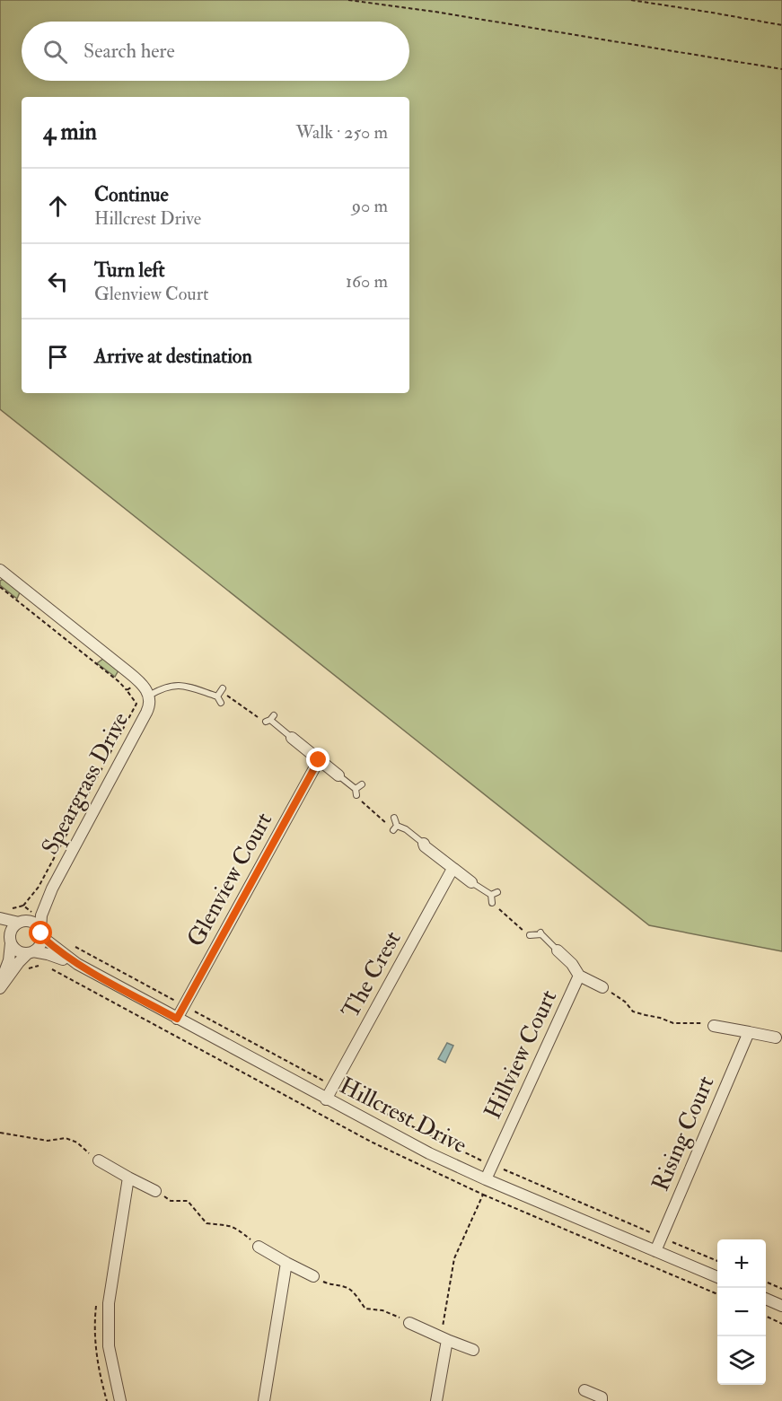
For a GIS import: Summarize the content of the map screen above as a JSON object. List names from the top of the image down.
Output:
{
  "streets": {
    "street": [
      "Speargrass Drive",
      "Glenview Court",
      "The Crest",
      "Hillview Court",
      "Hillcrest Drive",
      "Rising Court"
    ]
  },
  "crossings": [
    ["Speargrass Drive", "Hillcrest Drive"],
    ["Glenview Court", "Hillcrest Drive"],
    ["The Crest", "Hillcrest Drive"],
    ["Hillview Court", "Hillcrest Drive"],
    ["Hillcrest Drive", "Rising Court"]
  ],
  "page": {
    "search": "Search here",
    "heading": ["4 min", "Walk · 250 m"],
    "list": [
      ["Continue", "Hillcrest Drive", "90 m"],
      ["Turn left", "Glenview Court", "160 m"],
      "Arrive at destination"
    ],
    "map_buttons": ["+", "−"]
  }
}
